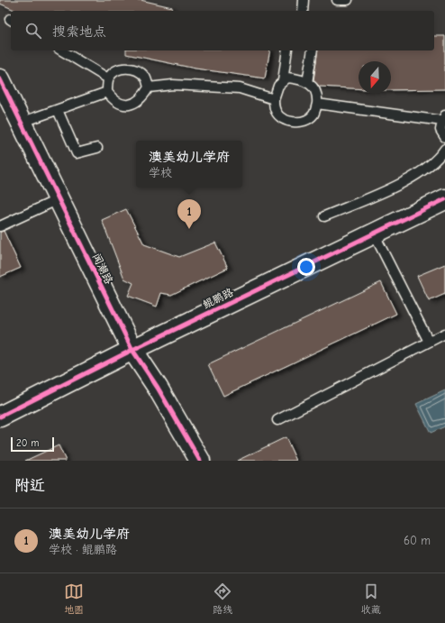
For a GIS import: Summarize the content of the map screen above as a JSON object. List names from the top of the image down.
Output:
{
  "streets": {
    "street": ["闻潮路", "鲲鹏路"]
  },
  "crossings": [
    ["闻潮路", "鲲鹏路"]
  ],
  "scale_bar": "20 m",
  "north": "bottom",
  "page": {
    "search": "搜索地点",
    "popup": ["澳美幼儿学府", "学校"],
    "pins": "1",
    "scale": "20 m",
    "heading": "附近",
    "list": [
      {
        "mark": "1",
        "name": "澳美幼儿学府",
        "note": "学校 · 鲲鹏路",
        "value": "60 m"
      }
    ],
    "nav": ["地图", "路线", "收藏"]
  }
}
